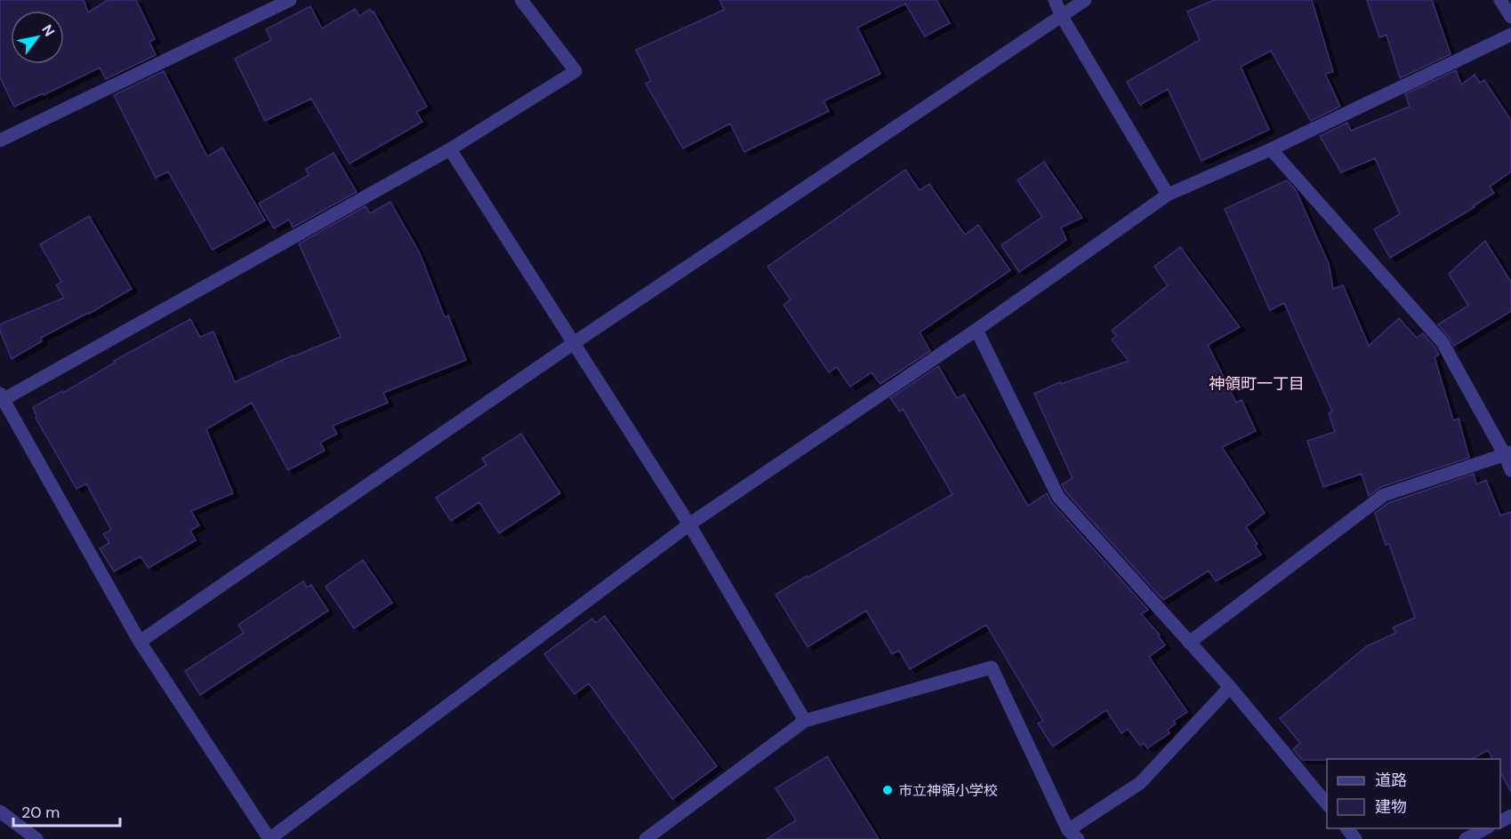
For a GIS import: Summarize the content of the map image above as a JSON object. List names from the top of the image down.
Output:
{
  "districts": ["神領町一丁目"],
  "places": ["市立神領小学校"],
  "legend": ["道路", "建物"],
  "scale_bar": "20 m",
  "north": "top right"
}
